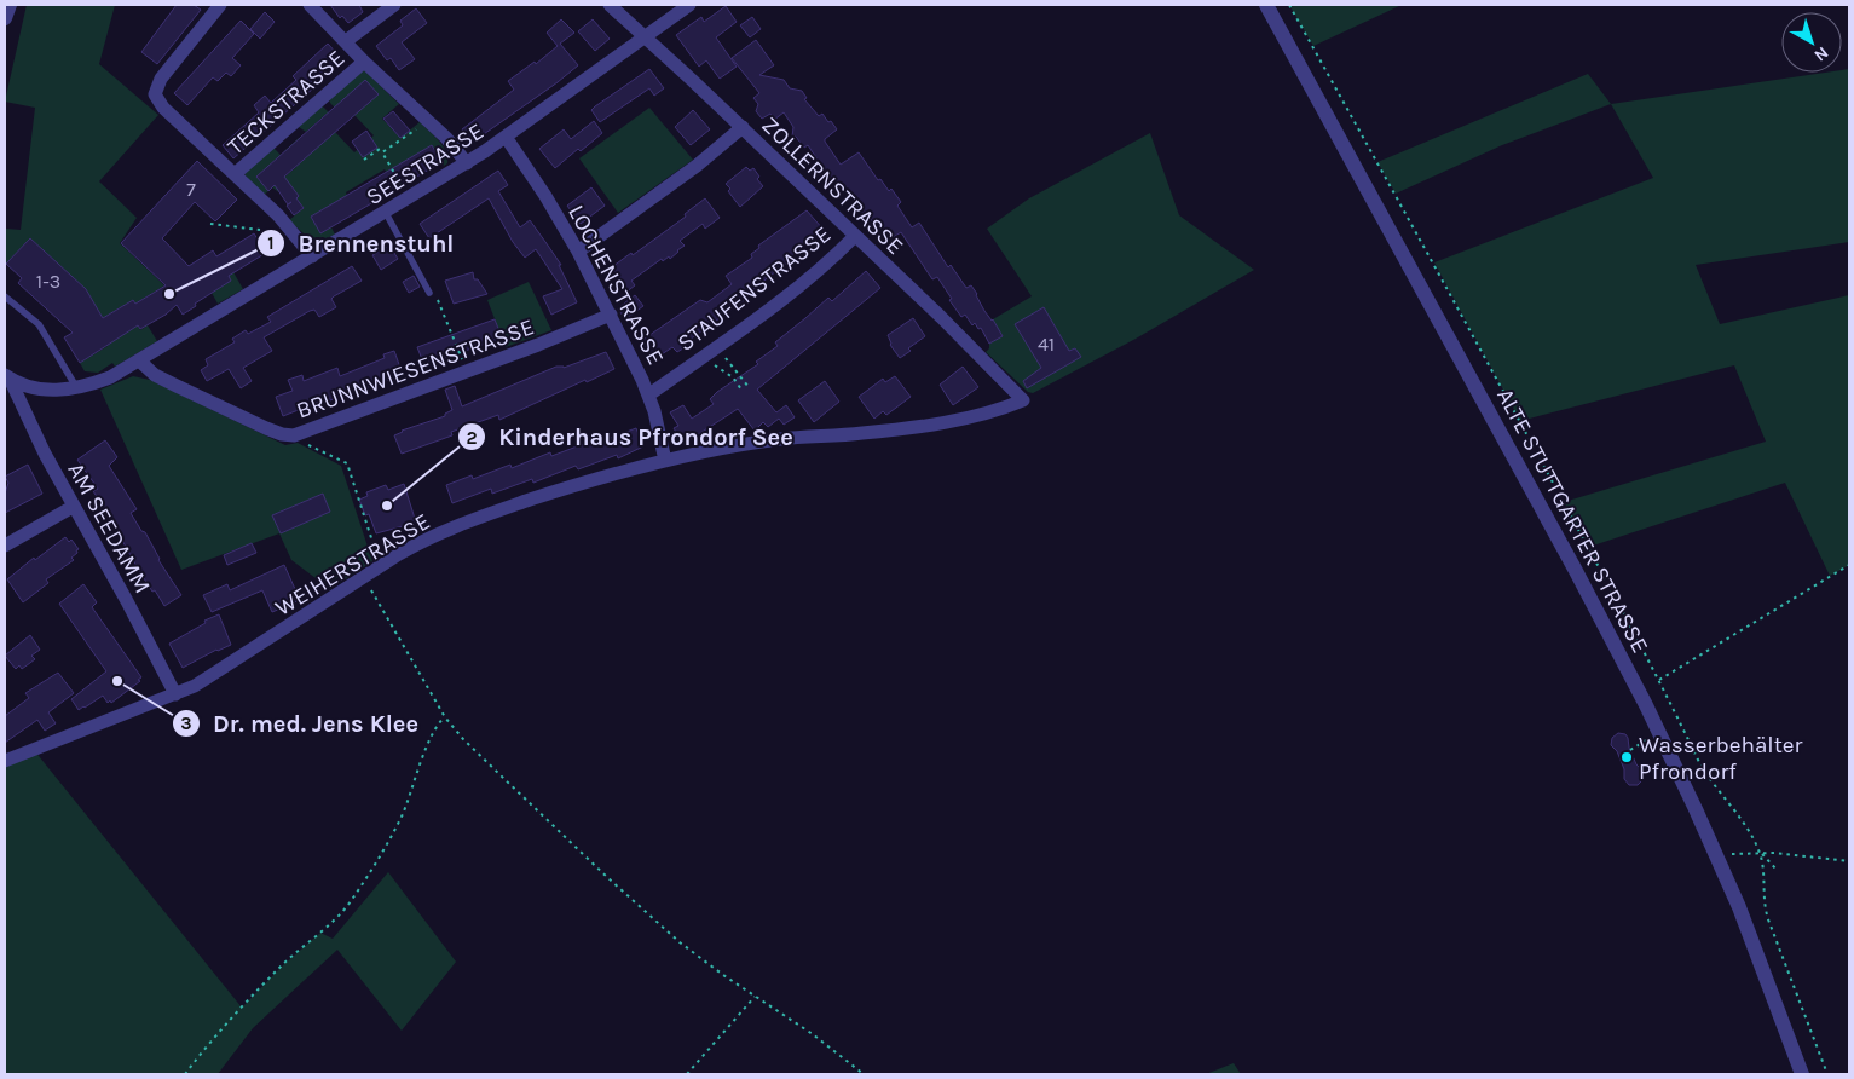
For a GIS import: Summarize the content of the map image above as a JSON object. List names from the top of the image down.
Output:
{
  "streets": {
    "street": [
      "TECKSTRASSE",
      "SEESTRASSE",
      "ZOLLERNSTRASSE",
      "LOCHENSTRASSE",
      "STAUFENSTRASSE",
      "BRUNNWIESENSTRASSE",
      "ALTE STUTTGARTER STRASSE",
      "AM SEEDAMM",
      "WEIHERSTRASSE"
    ]
  },
  "crossings": [
    ["SEESTRASSE", "ZOLLERNSTRASSE"],
    ["SEESTRASSE", "LOCHENSTRASSE"],
    ["SEESTRASSE", "BRUNNWIESENSTRASSE"],
    ["SEESTRASSE", "AM SEEDAMM"],
    ["ZOLLERNSTRASSE", "STAUFENSTRASSE"],
    ["ZOLLERNSTRASSE", "WEIHERSTRASSE"],
    ["LOCHENSTRASSE", "STAUFENSTRASSE"],
    ["LOCHENSTRASSE", "BRUNNWIESENSTRASSE"],
    ["LOCHENSTRASSE", "WEIHERSTRASSE"],
    ["AM SEEDAMM", "WEIHERSTRASSE"]
  ],
  "places": [
    "Brennenstuhl",
    "Kinderhaus Pfrondorf See",
    "Dr. med. Jens Klee",
    "Wasserbehälter Pfrondorf"
  ],
  "house_numbers": ["7", "1-3", "41"],
  "north": "bottom right"
}
